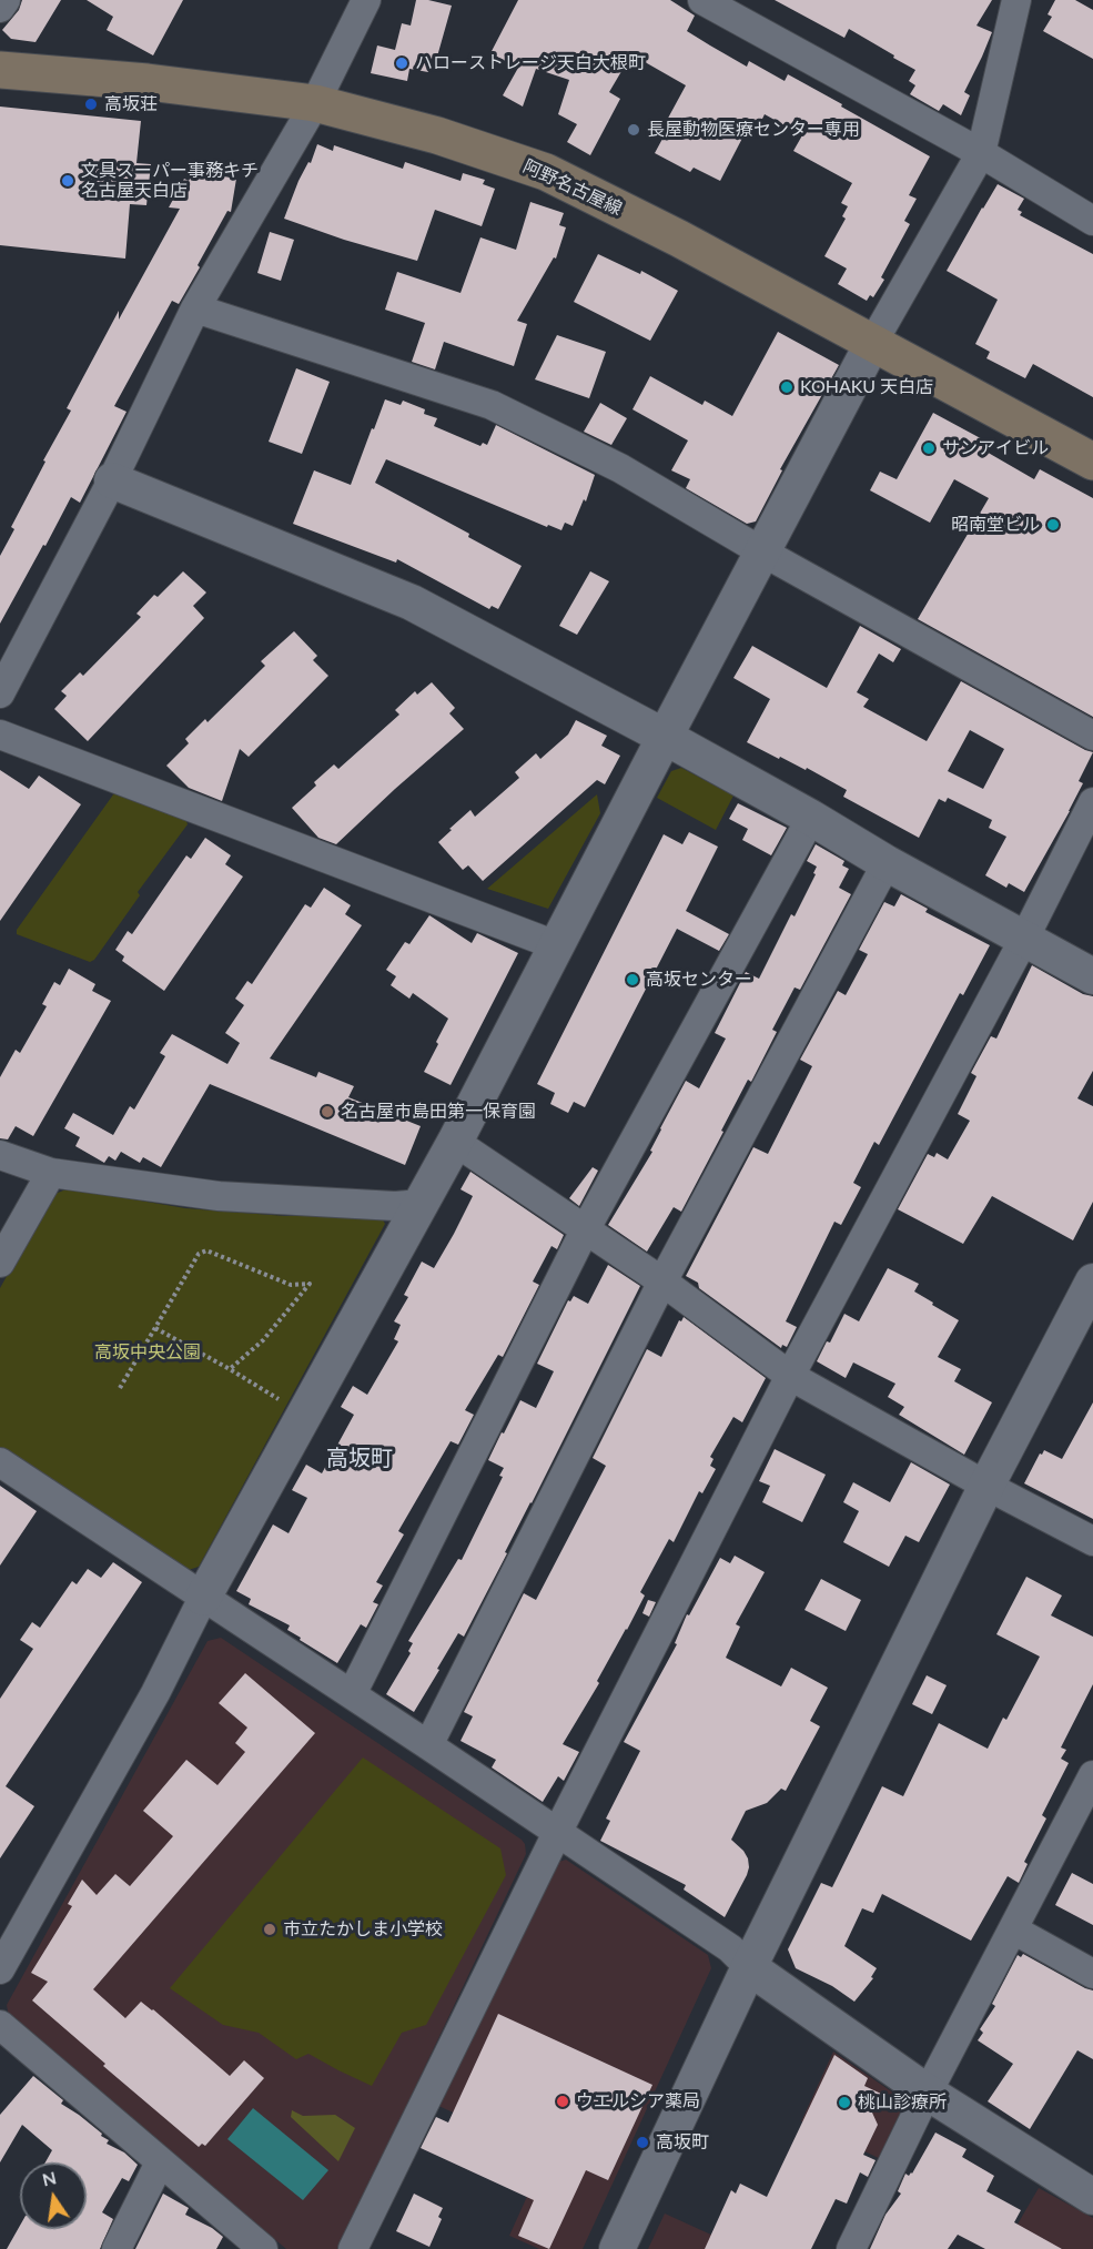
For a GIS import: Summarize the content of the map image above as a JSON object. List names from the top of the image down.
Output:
{
  "streets": {
    "main road": ["阿野名古屋線"]
  },
  "districts": ["高坂町"],
  "parks": ["高坂中央公園"],
  "places": [
    "ハローストレージ天白大根町",
    "高坂荘",
    "長屋動物医療センター専用",
    "文具スーパー事務キチ 名古屋天白店",
    "KOHAKU 天白店",
    "サンアイビル",
    "昭南堂ビル",
    "高坂センター",
    "名古屋市島田第一保育園",
    "市立たかしま小学校",
    "ウエルシア薬局",
    "桃山診療所",
    "高坂町"
  ],
  "north": "top"
}
